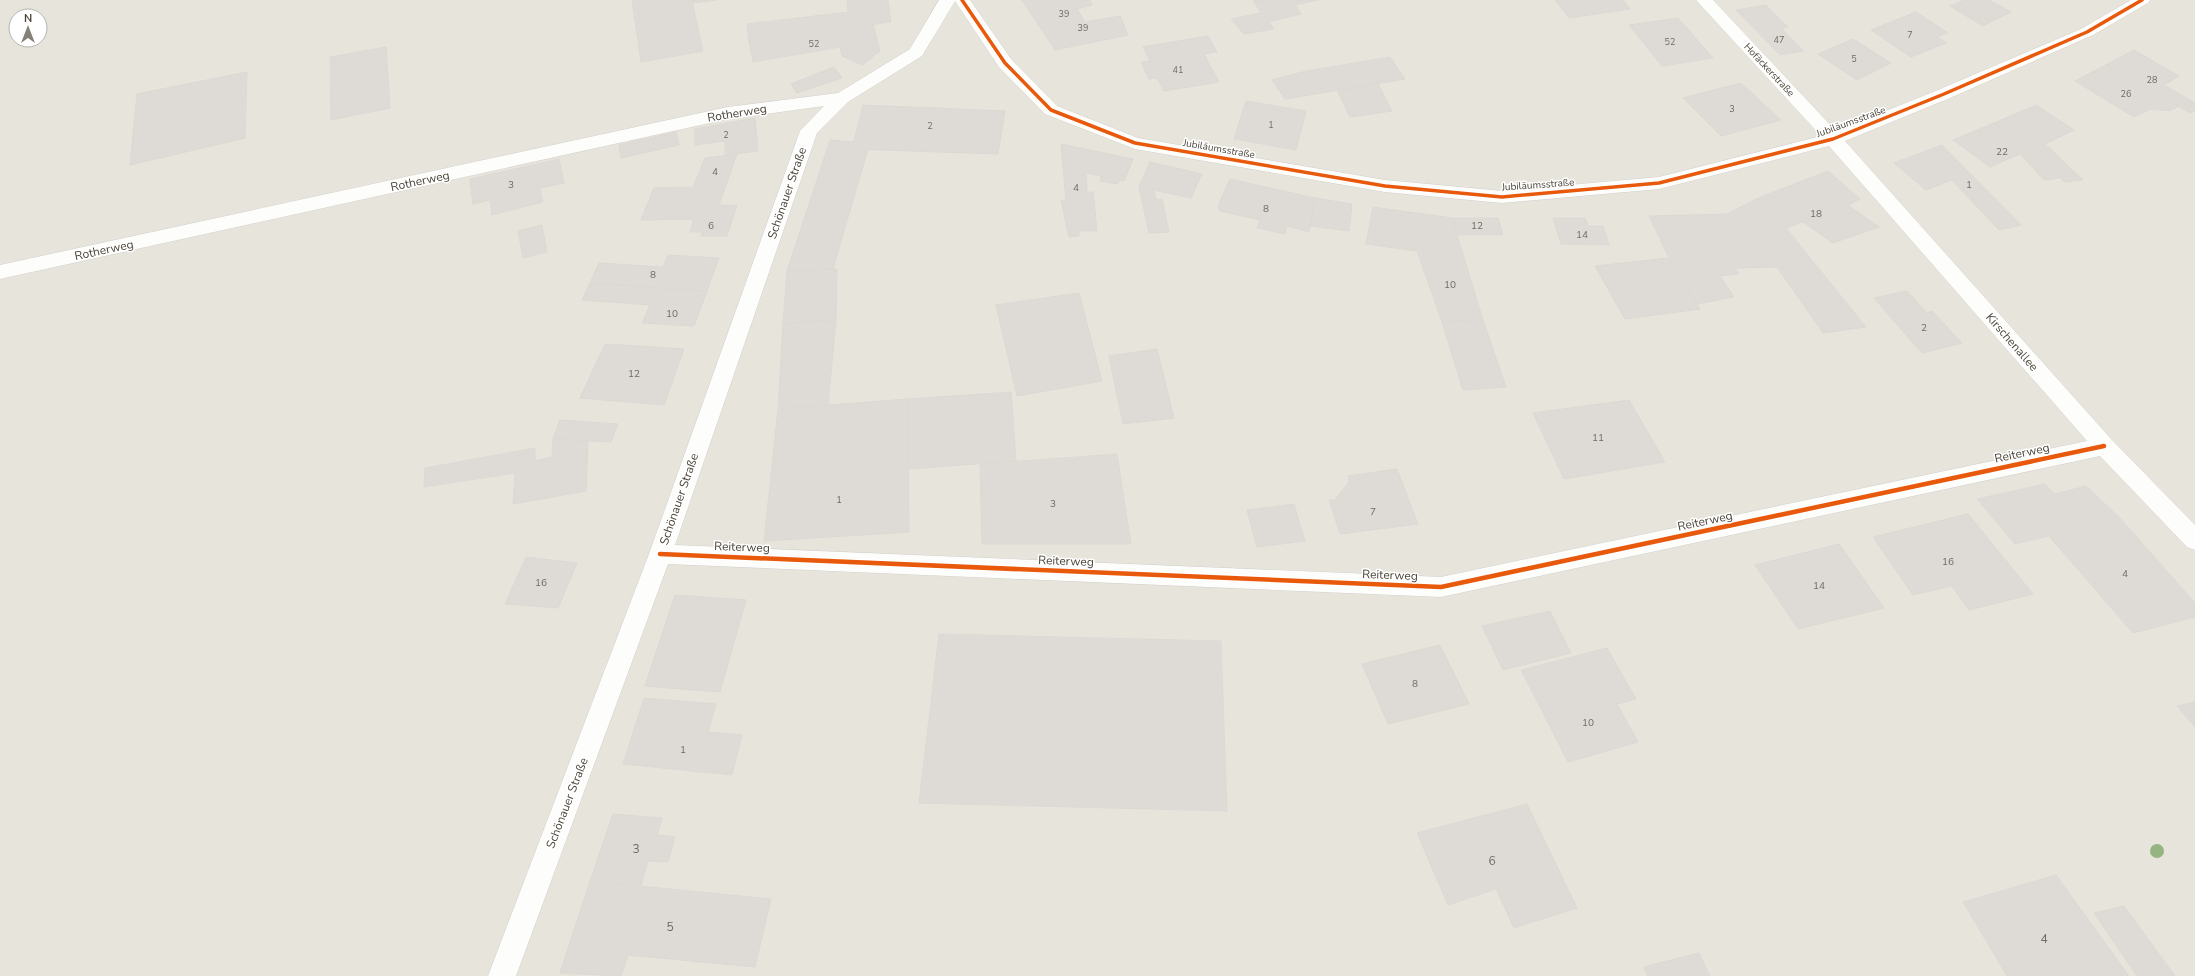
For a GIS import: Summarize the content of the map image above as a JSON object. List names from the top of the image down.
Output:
{
  "streets": {
    "street": [
      "Hofäckerstraße",
      "Rotherweg",
      "Jubiläumsstraße",
      "Schönauer Straße",
      "Kirschenallee",
      "Reiterweg"
    ]
  },
  "crossings": [
    ["Hofäckerstraße", "Jubiläumsstraße"],
    ["Hofäckerstraße", "Kirschenallee"],
    ["Rotherweg", "Schönauer Straße"],
    ["Jubiläumsstraße", "Kirschenallee"],
    ["Schönauer Straße", "Reiterweg"],
    ["Kirschenallee", "Reiterweg"]
  ],
  "house_numbers": [
    "39",
    "39",
    "7",
    "47",
    "52",
    "52",
    "5",
    "41",
    "28",
    "26",
    "3",
    "1",
    "2",
    "2",
    "22",
    "4",
    "3",
    "1",
    "4",
    "8",
    "18",
    "6",
    "12",
    "14",
    "8",
    "10",
    "10",
    "2",
    "12",
    "11",
    "1",
    "3",
    "7",
    "16",
    "4",
    "16",
    "14",
    "8",
    "10",
    "1",
    "3",
    "6",
    "5",
    "4"
  ],
  "north": "top"
}
